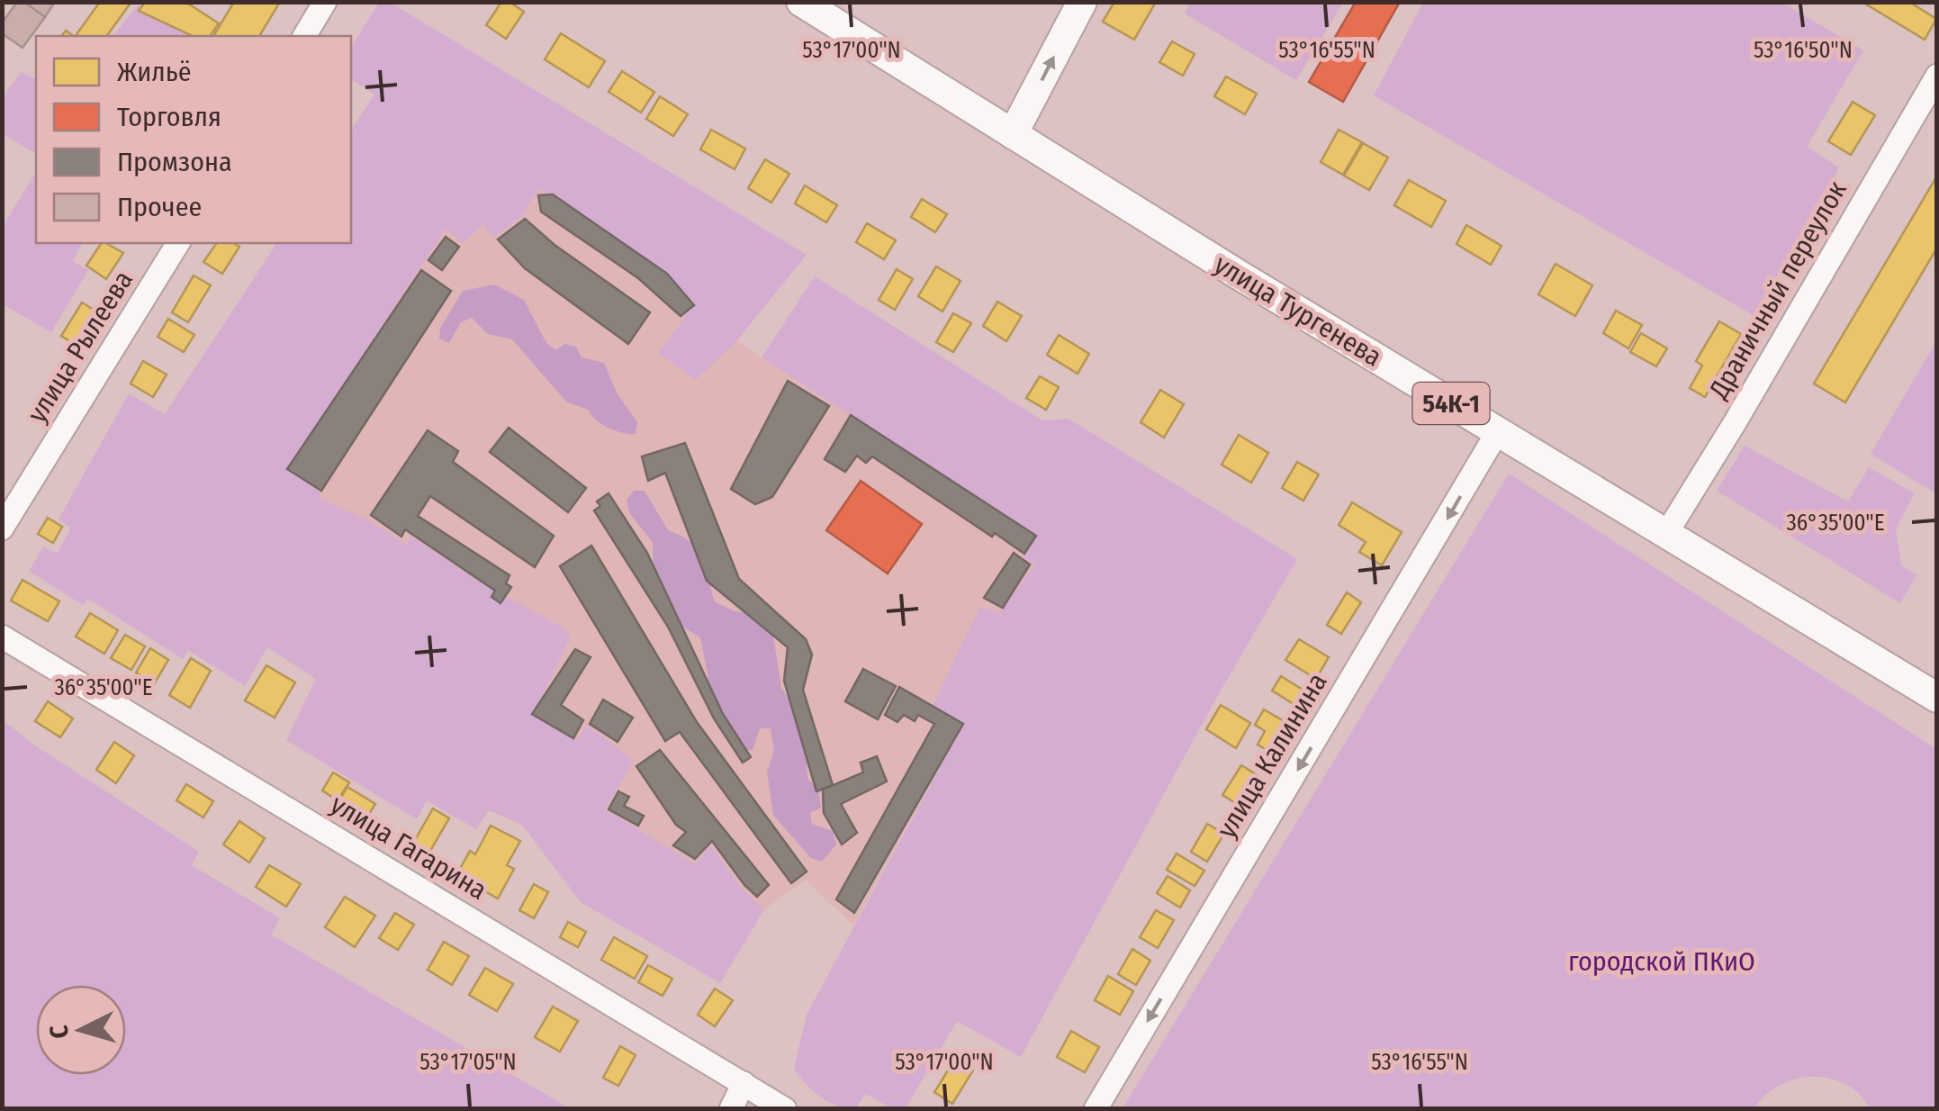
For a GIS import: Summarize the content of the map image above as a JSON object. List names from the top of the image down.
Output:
{
  "streets": {
    "main road": ["улица Тургенева", "54К-1"],
    "street": [
      "Драничный переулок",
      "улица Рылеева",
      "улица Калинина",
      "улица Гагарина"
    ]
  },
  "crossings": [
    ["Драничный переулок", "улица Тургенева"],
    ["улица Тургенева", "улица Калинина"]
  ],
  "one_way": ["улица Калинина"],
  "parks": ["городской ПКиО"],
  "legend": [
    "Жильё",
    "Торговля",
    "Промзона",
    "Прочее"
  ],
  "north": "left",
  "coordinates": [
    "53°17'00\"N",
    "53°16'55\"N",
    "53°16'50\"N",
    "36°35'00\"E",
    "53°17'05\"N"
  ]
}
